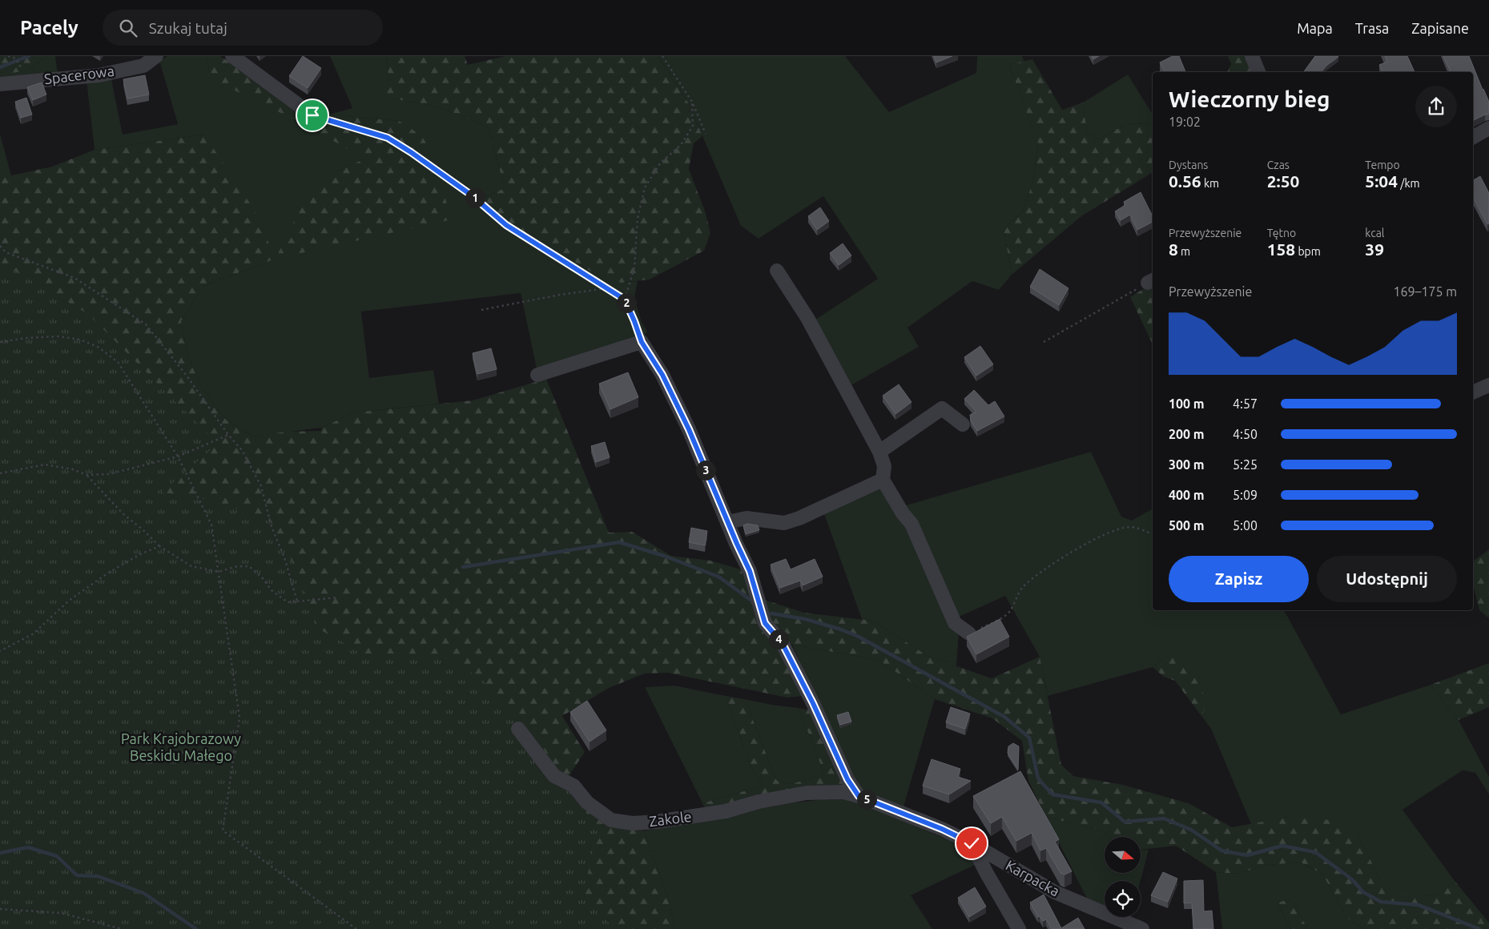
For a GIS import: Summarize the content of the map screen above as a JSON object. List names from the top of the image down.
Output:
{
  "streets": {
    "street": ["Spacerowa", "Zakole", "Karpacka"]
  },
  "crossings": [
    ["Zakole", "Karpacka"]
  ],
  "parks": ["Park Krajobrazowy Beskidu Małego"],
  "north": "right",
  "page": {
    "header": "Pacely",
    "search": "Szukaj tutaj",
    "nav": ["Mapa", "Trasa", "Zapisane"],
    "heading": ["Wieczorny bieg", "19:02"],
    "stats": [
      ["Dystans", "0.56 km"],
      ["Czas", "2:50"],
      ["Tempo", "5:04 /km"],
      ["Przewyższenie", "8 m"],
      ["Tętno", "158 bpm"],
      ["kcal", "39"]
    ],
    "pins": [
      "1",
      "2",
      "3",
      "4",
      "5"
    ],
    "chart": ["Przewyższenie", "169–175 m"],
    "list": [
      {
        "name": "100 m",
        "note": "4:57"
      },
      {
        "name": "200 m",
        "note": "4:50"
      },
      {
        "name": "300 m",
        "note": "5:25"
      },
      {
        "name": "400 m",
        "note": "5:09"
      },
      {
        "name": "500 m",
        "note": "5:00"
      }
    ],
    "buttons": ["Zapisz", "Udostępnij"]
  }
}
